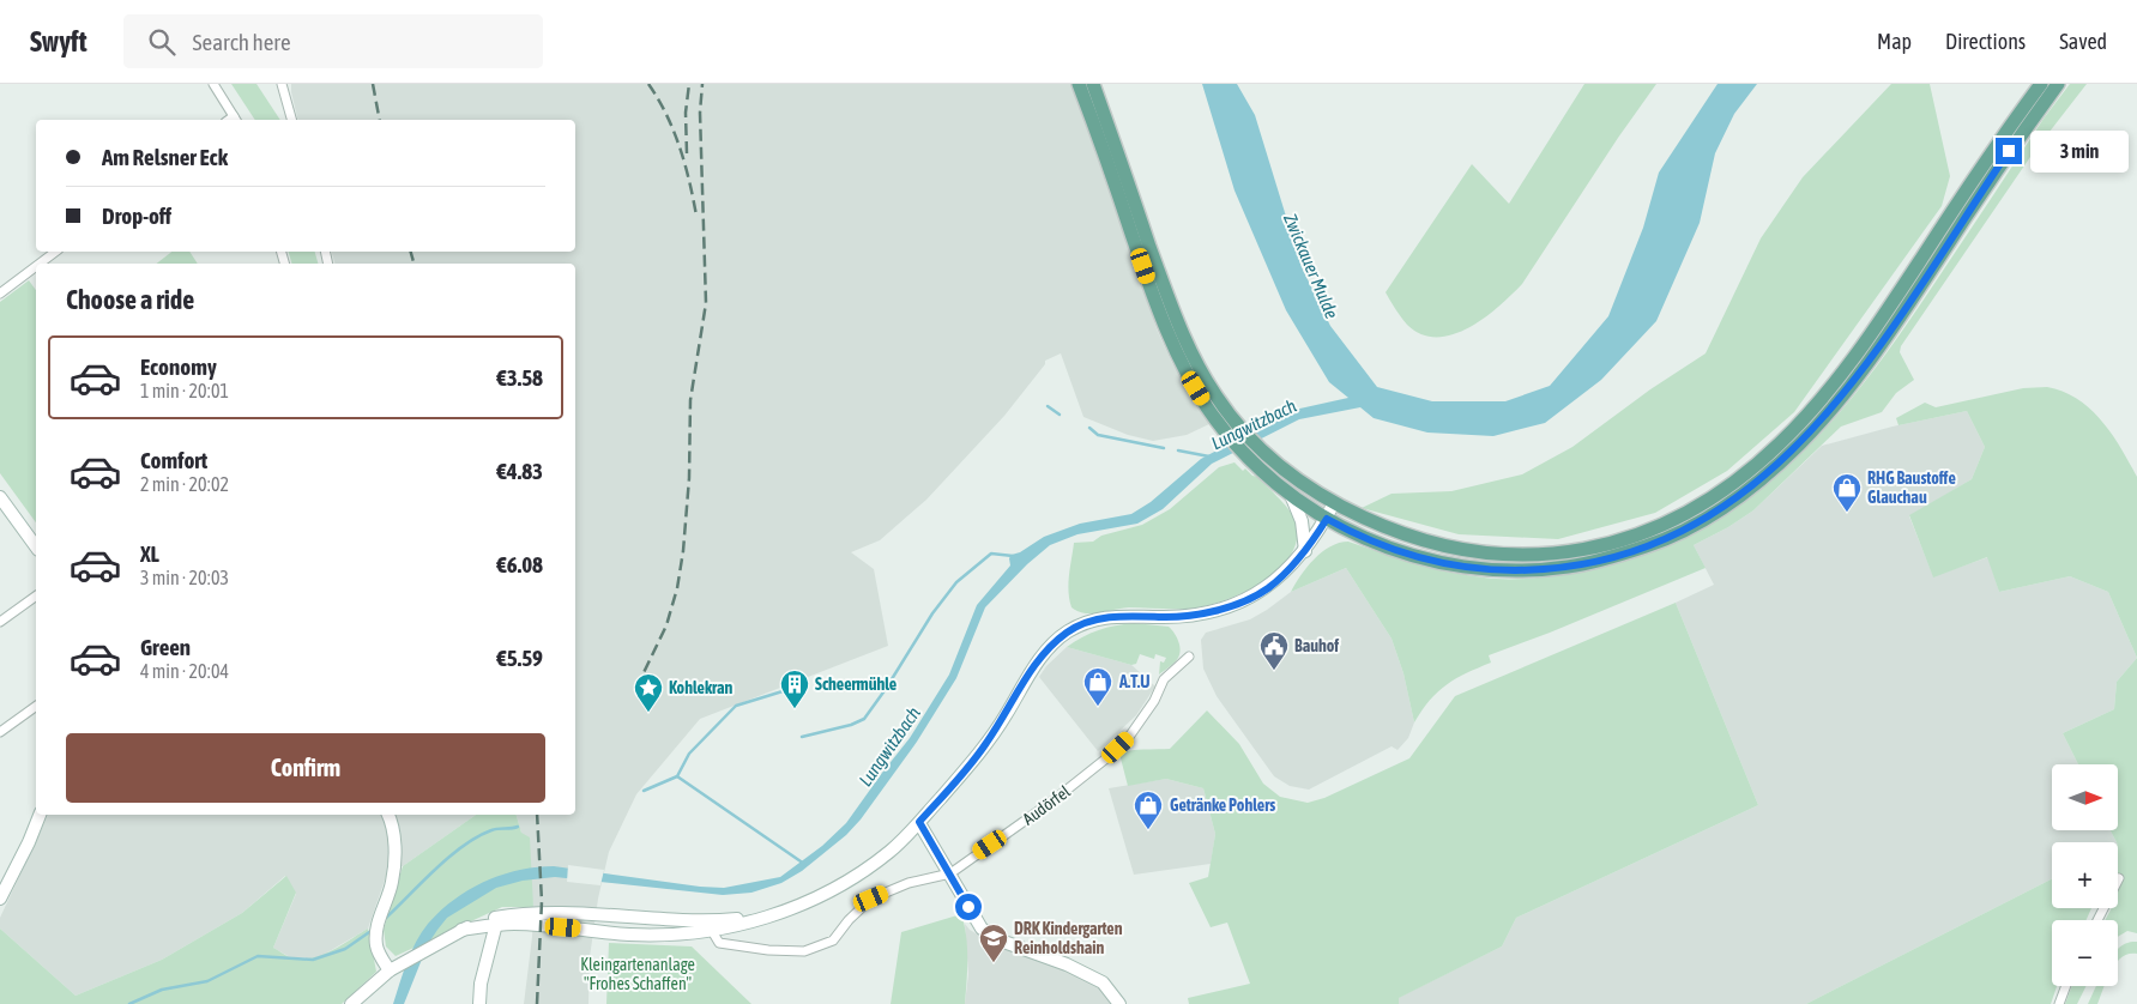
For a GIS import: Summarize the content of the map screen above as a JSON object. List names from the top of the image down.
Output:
{
  "streets": {
    "street": ["Audörfel"]
  },
  "water": ["Zwickauer Mulde", "Lungwitzbach"],
  "parks": ["Kleingartenanlage \"Frohes Schaffen\""],
  "places": {
    "shop": ["RHG Baustoffe Glauchau", "A.T.U", "Getränke Pohlers"],
    "public building": ["Bauhof"],
    "building": ["Scheermühle"],
    "place": ["Kohlekran"],
    "school or university": ["DRK Kindergarten Reinholdshain"]
  },
  "north": "right",
  "page": {
    "header": "Swyft",
    "search": "Search here",
    "nav": ["Map", "Directions", "Saved"],
    "banner": ["Am Relsner Eck", "Drop-off"],
    "bubble": "3 min",
    "heading": "Choose a ride",
    "list": [
      {
        "name": "Economy",
        "note": "1 min · 20:01",
        "value": "€3.58"
      },
      {
        "name": "Comfort",
        "note": "2 min · 20:02",
        "value": "€4.83"
      },
      {
        "name": "XL",
        "note": "3 min · 20:03",
        "value": "€6.08"
      },
      {
        "name": "Green",
        "note": "4 min · 20:04",
        "value": "€5.59"
      }
    ],
    "buttons": "Confirm",
    "map_buttons": ["+", "−"]
  }
}
